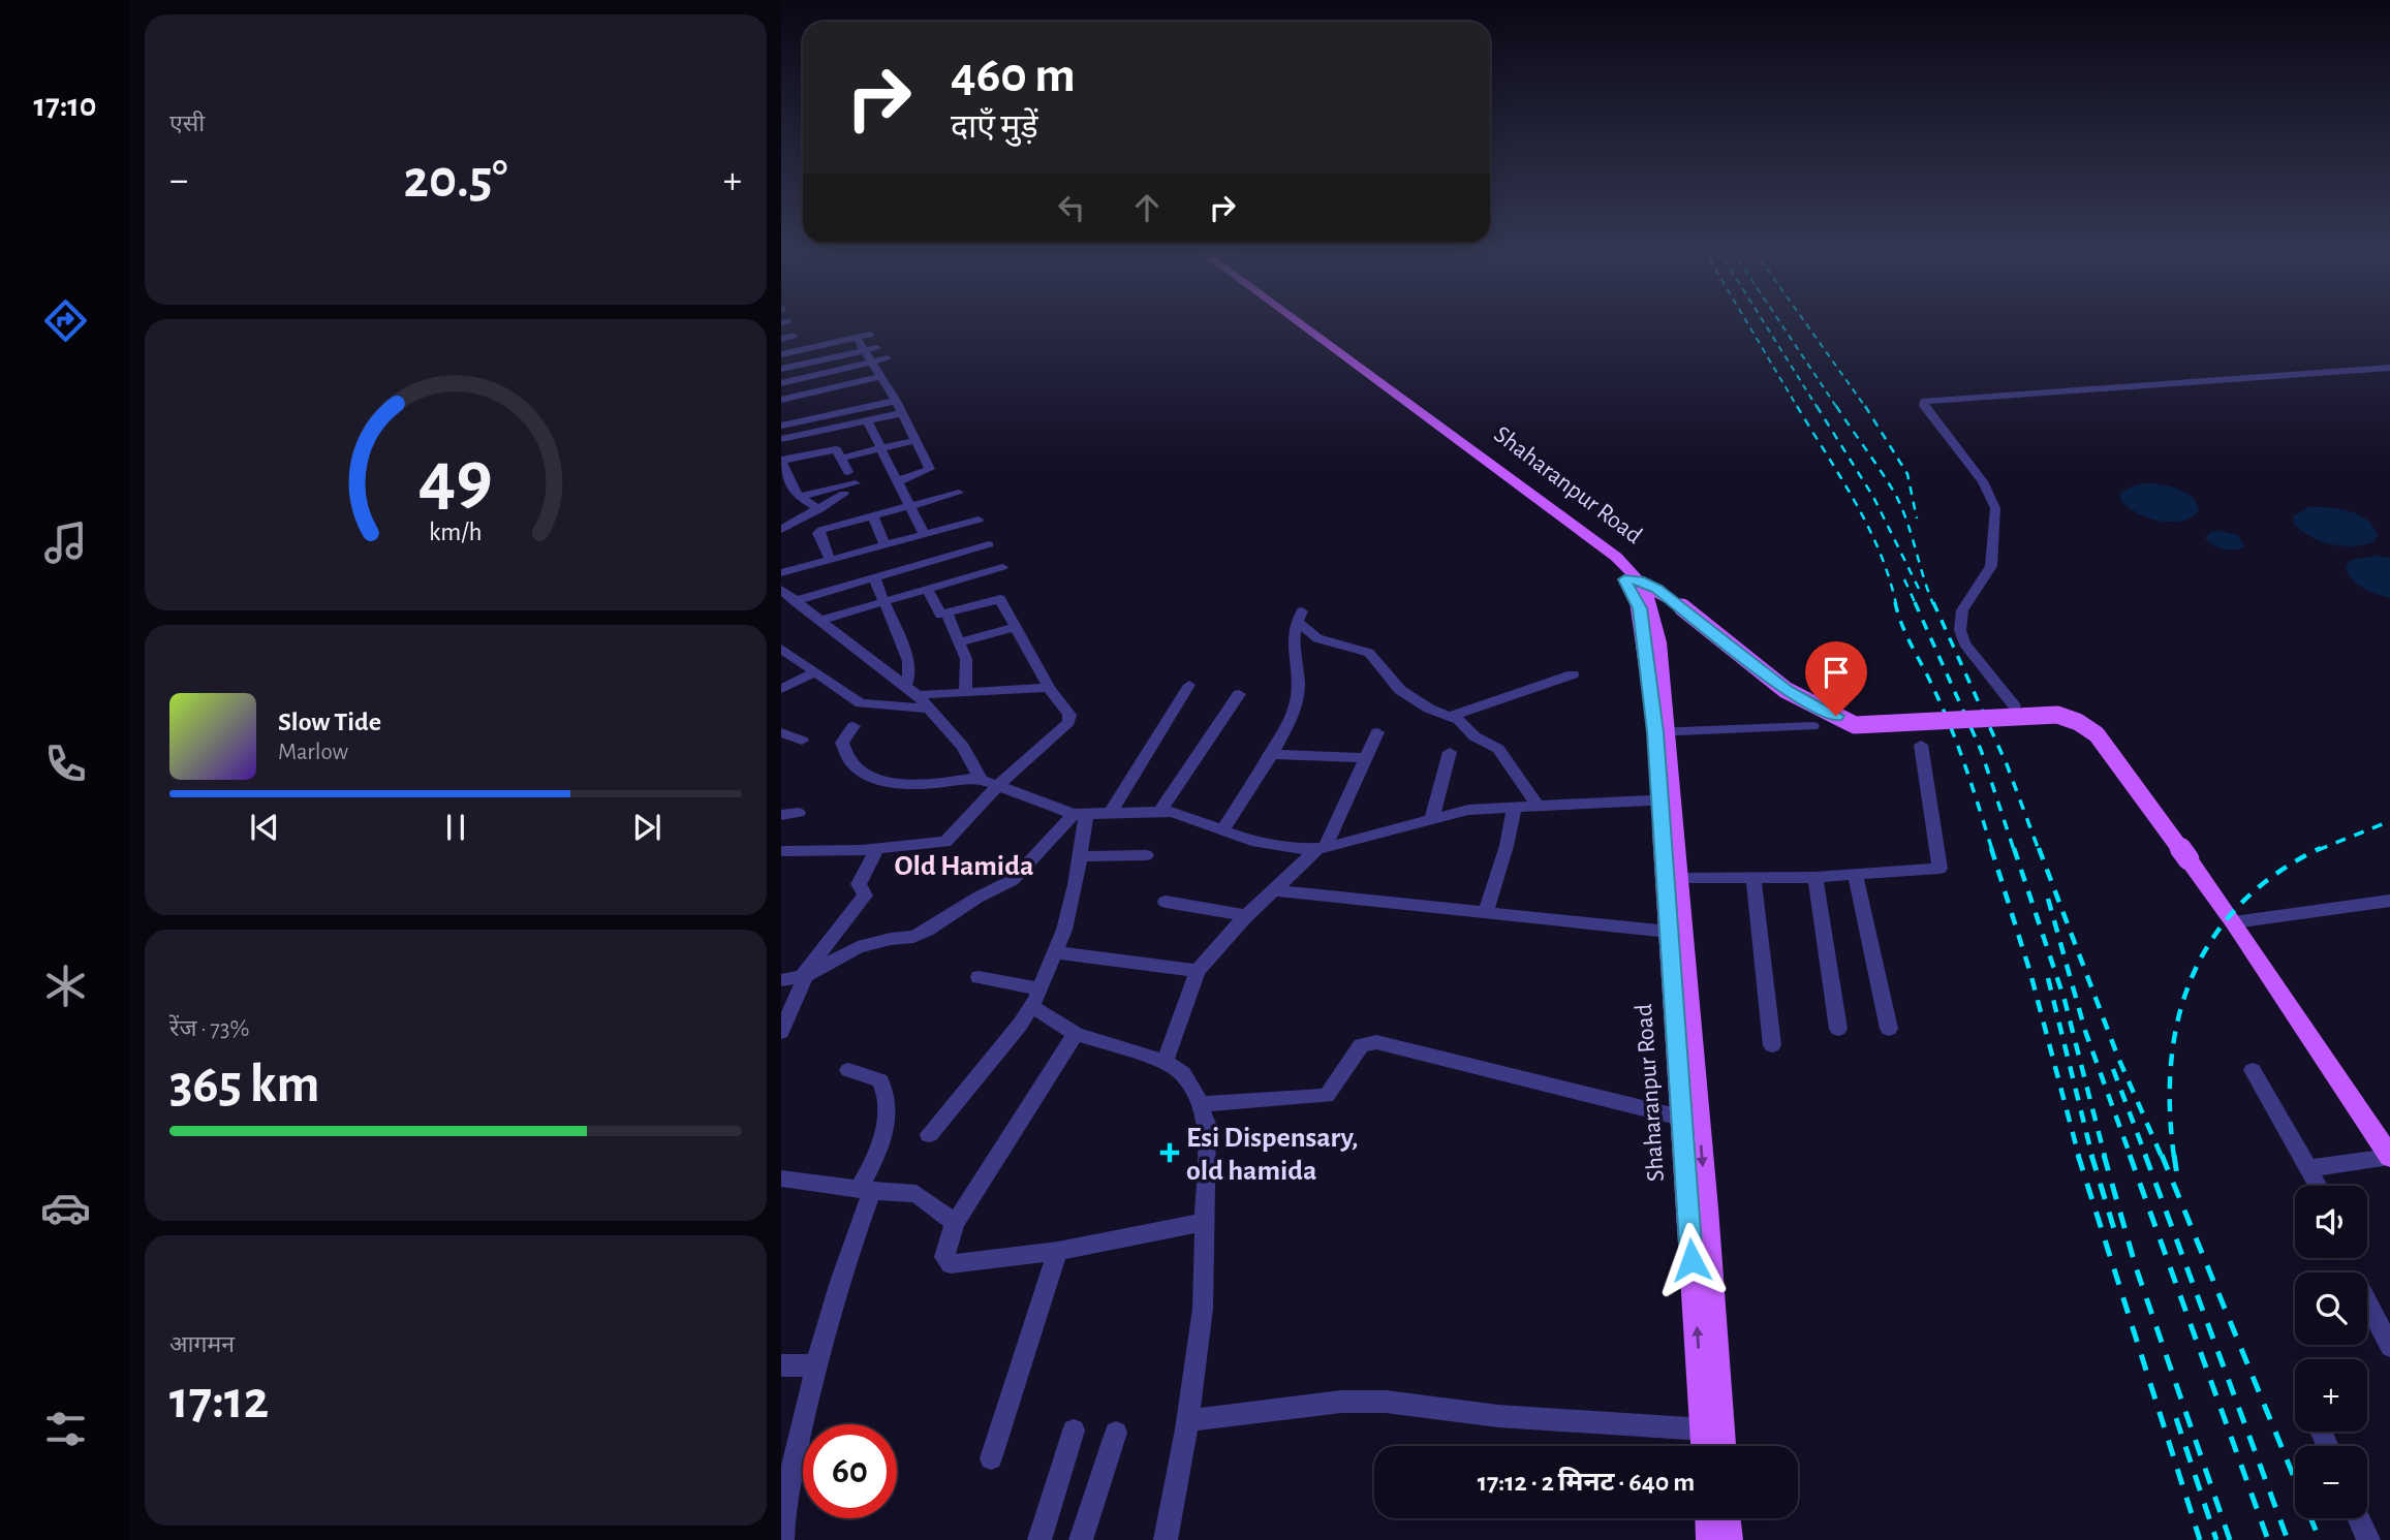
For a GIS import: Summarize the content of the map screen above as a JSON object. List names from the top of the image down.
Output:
{
  "streets": {
    "main road": ["Shaharanpur Road"]
  },
  "districts": ["Old Hamida"],
  "places": {
    "health": ["Esi Dispensary, old hamida"]
  },
  "page": {
    "tabs": "17:10",
    "tile": [
      "एसी",
      ["रेंज · 73%", "365 km"],
      ["आगमन", "17:12"]
    ],
    "turn": ["460 m", "दाएँ मुड़ें"],
    "heat": ["−", "20.5°", "+"],
    "song": ["Slow Tide", "Marlow"],
    "map_buttons": ["+", "−"],
    "limit": "60",
    "trip": "17:12 · 2 मिनट · 640 m",
    "gauge": ["49", "km/h"]
  }
}
